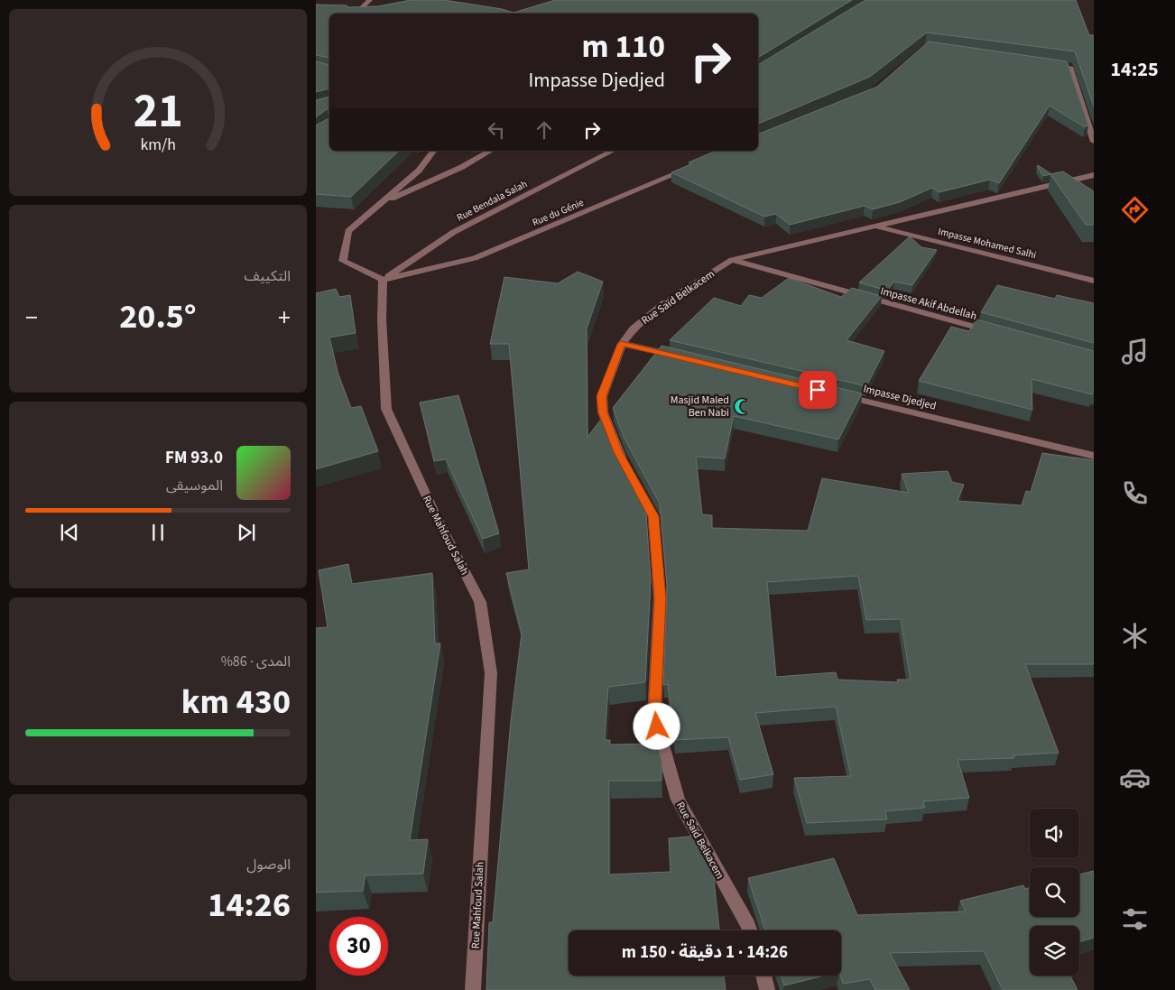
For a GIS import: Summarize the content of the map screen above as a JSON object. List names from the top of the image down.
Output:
{
  "streets": {
    "street": [
      "Rue Bendala Salah",
      "Rue du Génie",
      "Impasse Mohamed Salhi",
      "Rue Saïd Belkacem",
      "Impasse Akif Abdellah",
      "Impasse Djedjed",
      "Rue Mahfoud Salah"
    ]
  },
  "crossings": [
    ["Rue Bendala Salah", "Rue du Génie"],
    ["Rue Bendala Salah", "Rue Mahfoud Salah"],
    ["Rue du Génie", "Rue Mahfoud Salah"],
    ["Impasse Mohamed Salhi", "Rue Saïd Belkacem"],
    ["Rue Saïd Belkacem", "Impasse Akif Abdellah"]
  ],
  "places": {
    "mosque": ["Masjid Maled Ben Nabi"]
  },
  "page": {
    "tabs": "14:25",
    "turn": ["110 m", "Impasse Djedjed"],
    "tile": [
      "التكييف",
      ["المدى · 86%", "430 km"],
      ["الوصول", "14:26"]
    ],
    "heat": ["−", "20.5°", "+"],
    "song": ["93.0 FM", "الموسيقى"],
    "limit": "30",
    "trip": "14:26 · 1 دقيقة · 150 m",
    "gauge": ["21", "km/h"]
  }
}
